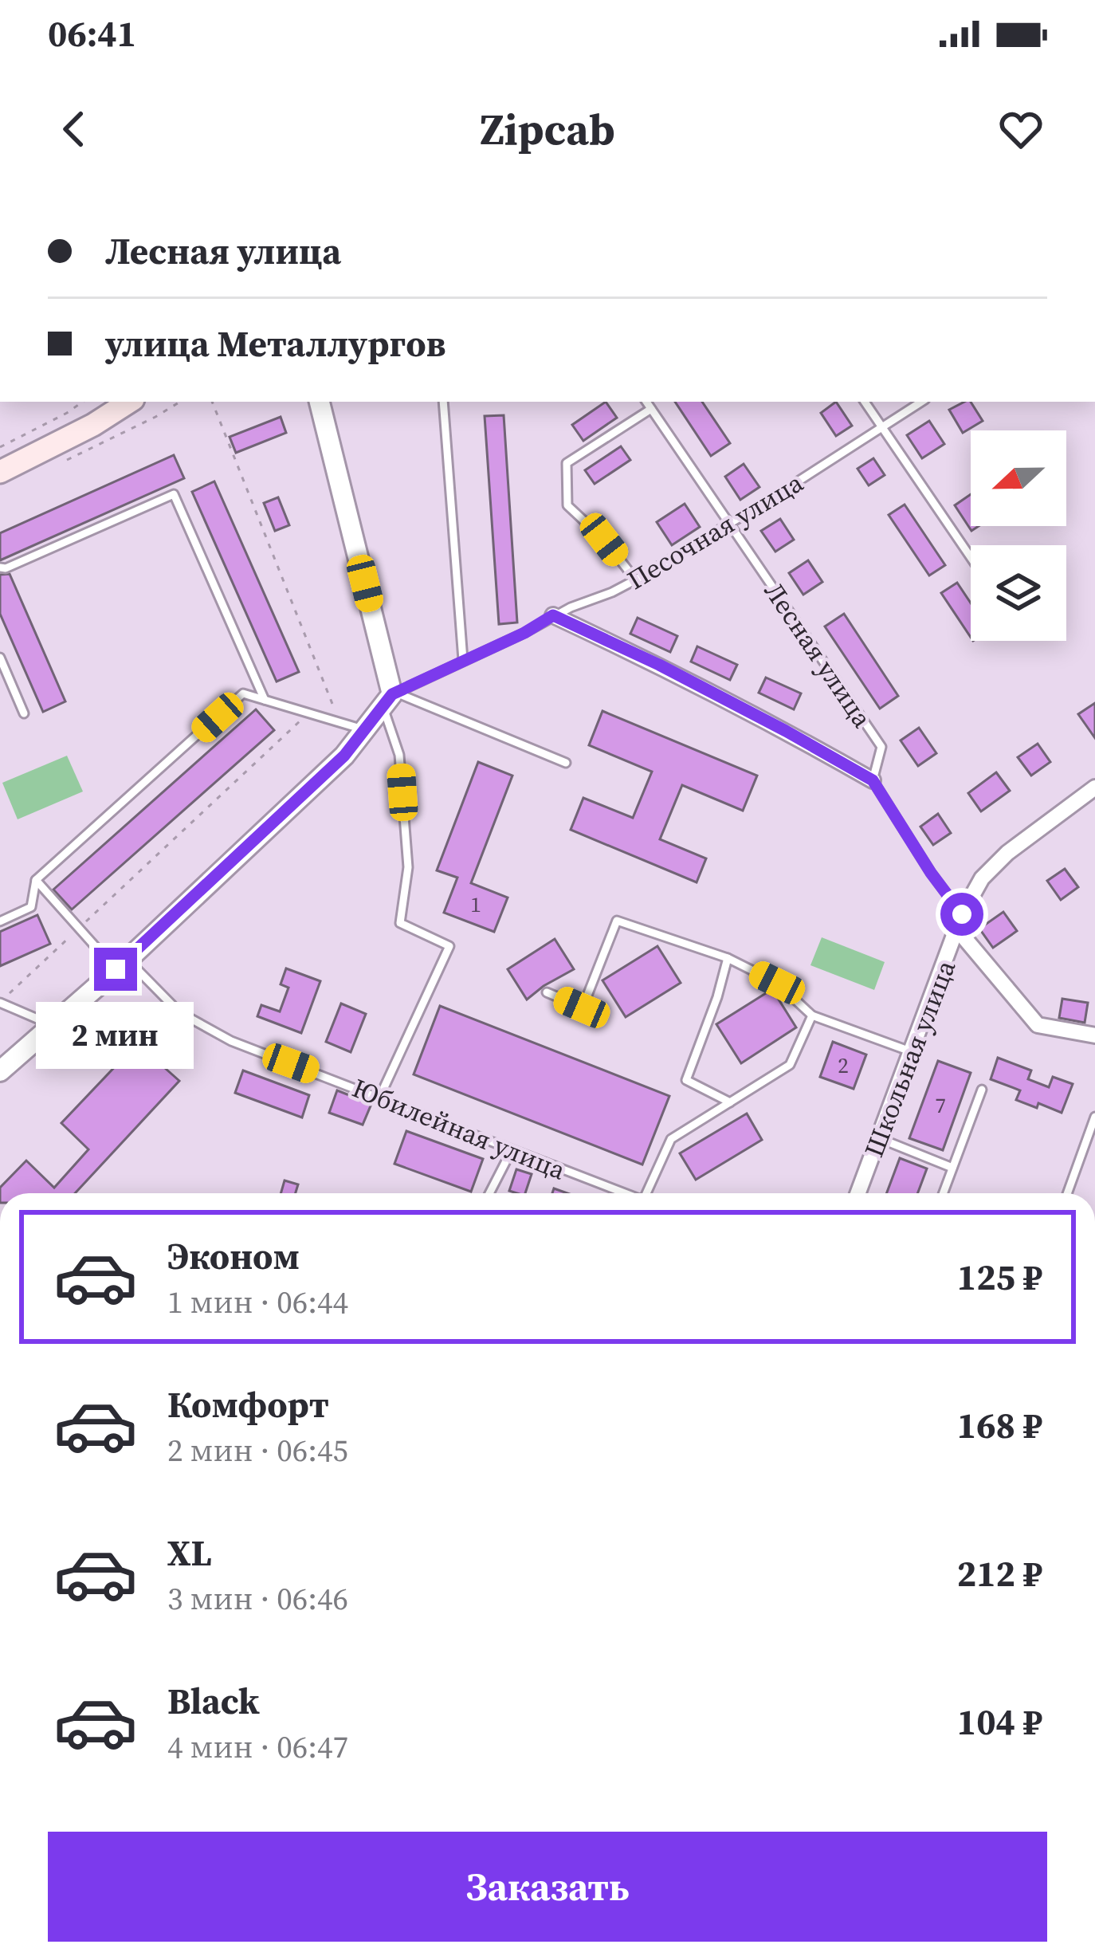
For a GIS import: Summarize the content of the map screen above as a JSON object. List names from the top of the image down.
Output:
{
  "streets": {
    "street": ["Школьная улица"],
    "lane": ["Песочная улица", "Лесная улица", "Юбилейная улица"]
  },
  "crossings": [
    ["Песочная улица", "Лесная улица"]
  ],
  "house_numbers": ["1", "2", "7"],
  "north": "left",
  "page": {
    "status": "06:41",
    "header": "Zipcab",
    "banner": ["Лесная улица", "улица Металлургов"],
    "bubble": "2 мин",
    "list": [
      {
        "name": "Эконом",
        "note": "1 мин · 06:44",
        "value": "125 ₽"
      },
      {
        "name": "Комфорт",
        "note": "2 мин · 06:45",
        "value": "168 ₽"
      },
      {
        "name": "XL",
        "note": "3 мин · 06:46",
        "value": "212 ₽"
      },
      {
        "name": "Black",
        "note": "4 мин · 06:47",
        "value": "104 ₽"
      }
    ],
    "buttons": "Заказать"
  }
}
